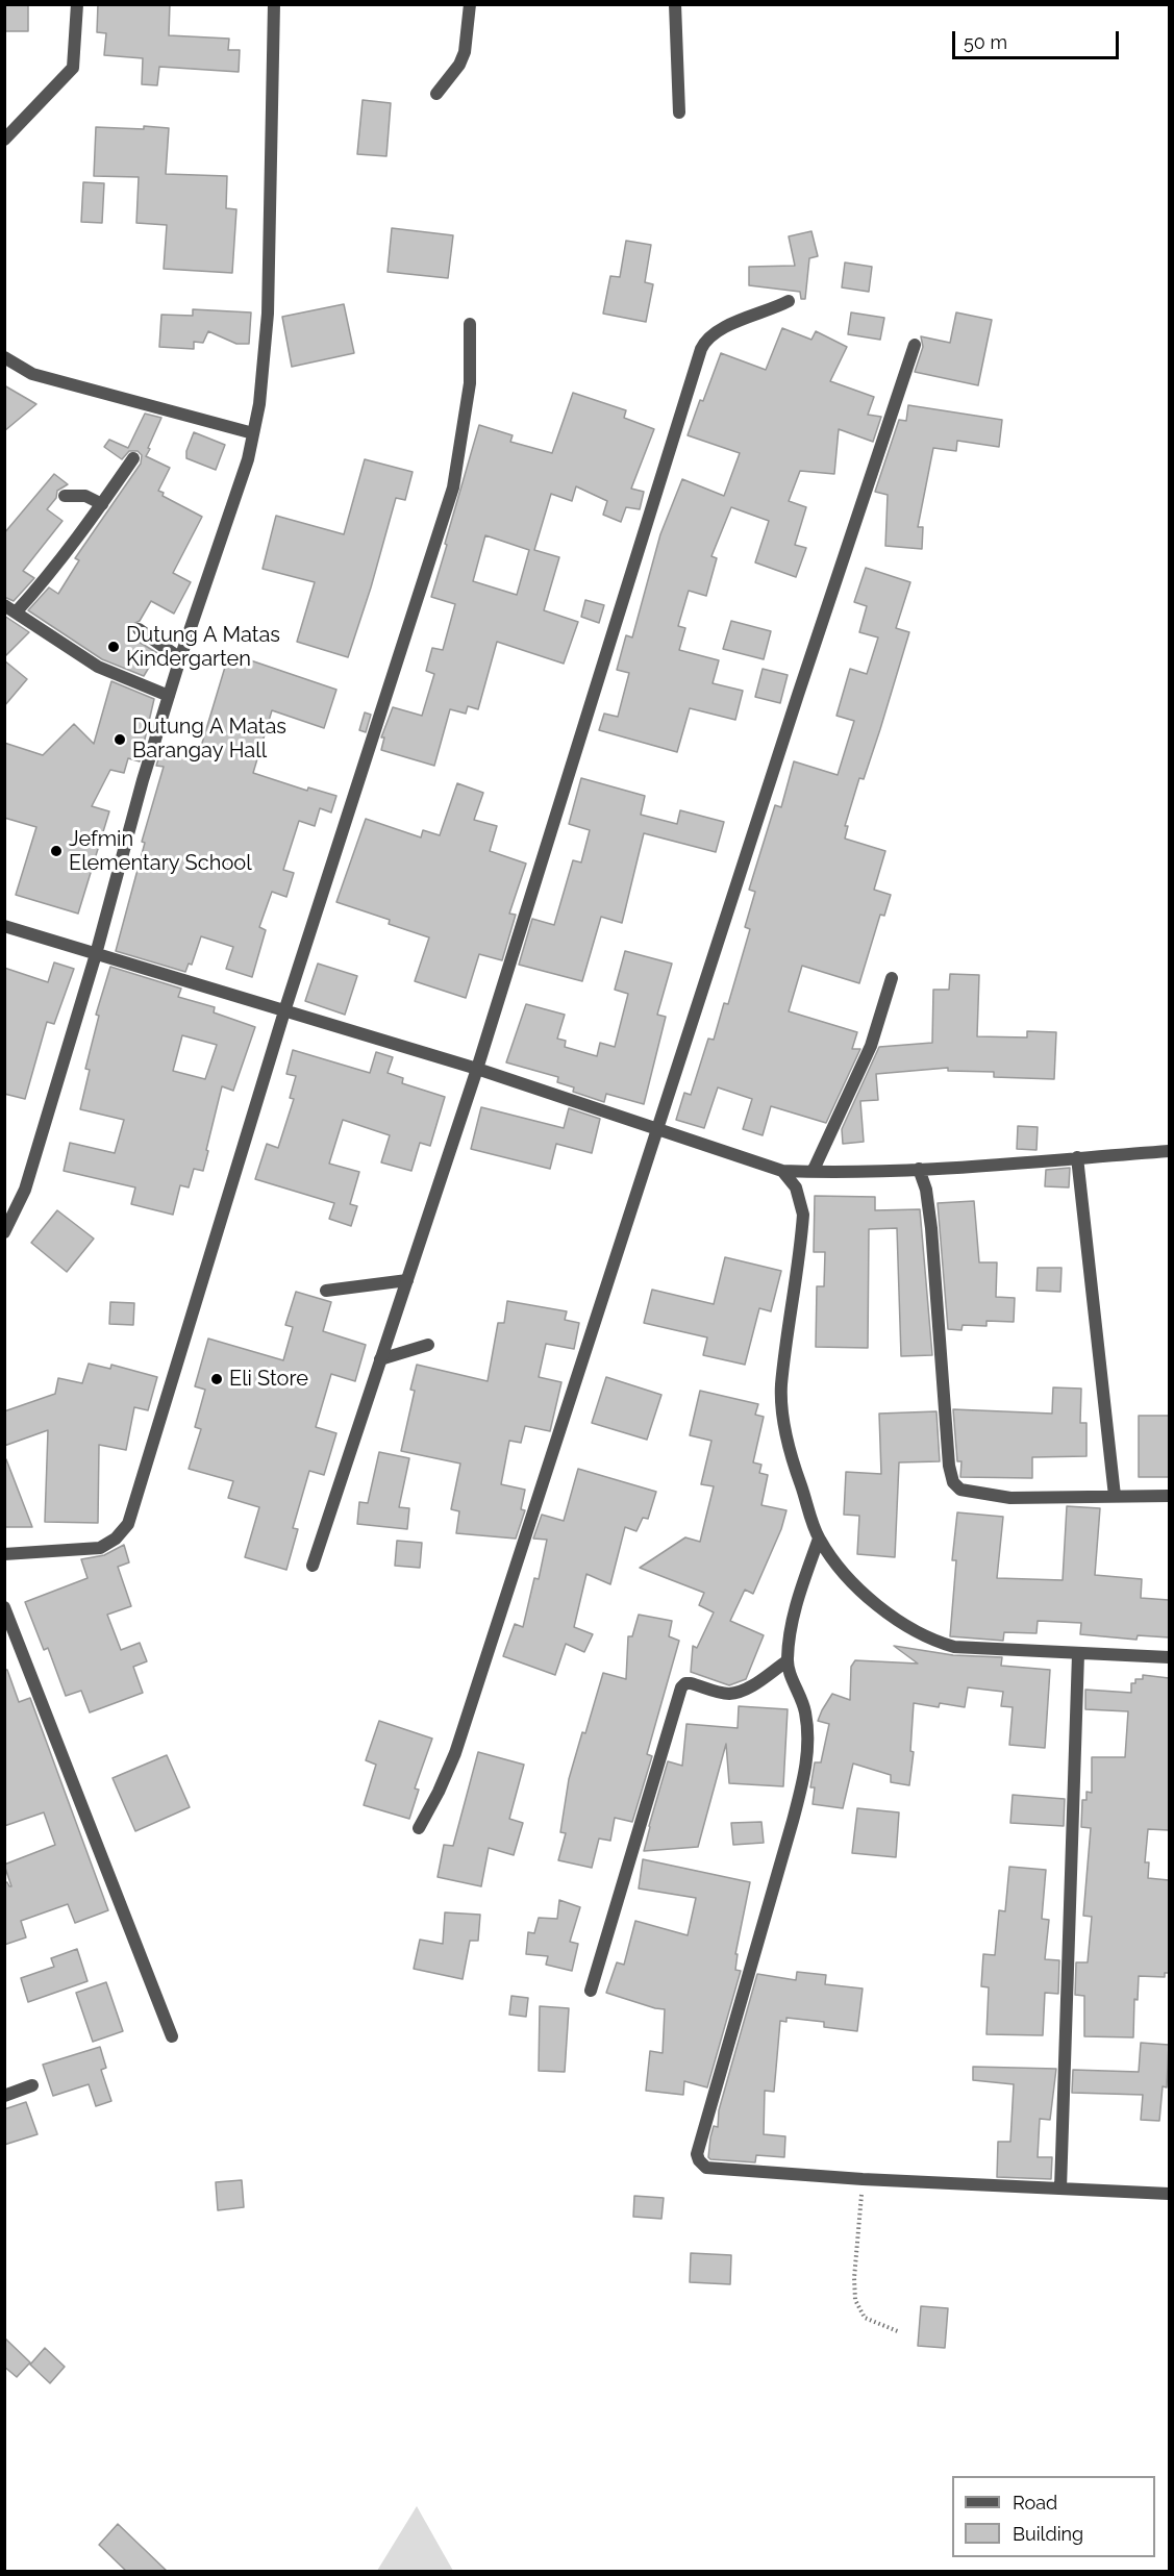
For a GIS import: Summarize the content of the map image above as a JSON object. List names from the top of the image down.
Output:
{
  "places": [
    "Dutung A Matas Kindergarten",
    "Dutung A Matas Barangay Hall",
    "Jefmin Elementary School",
    "Eli Store"
  ],
  "legend": ["Road", "Building"],
  "scale_bar": "50 m"
}
